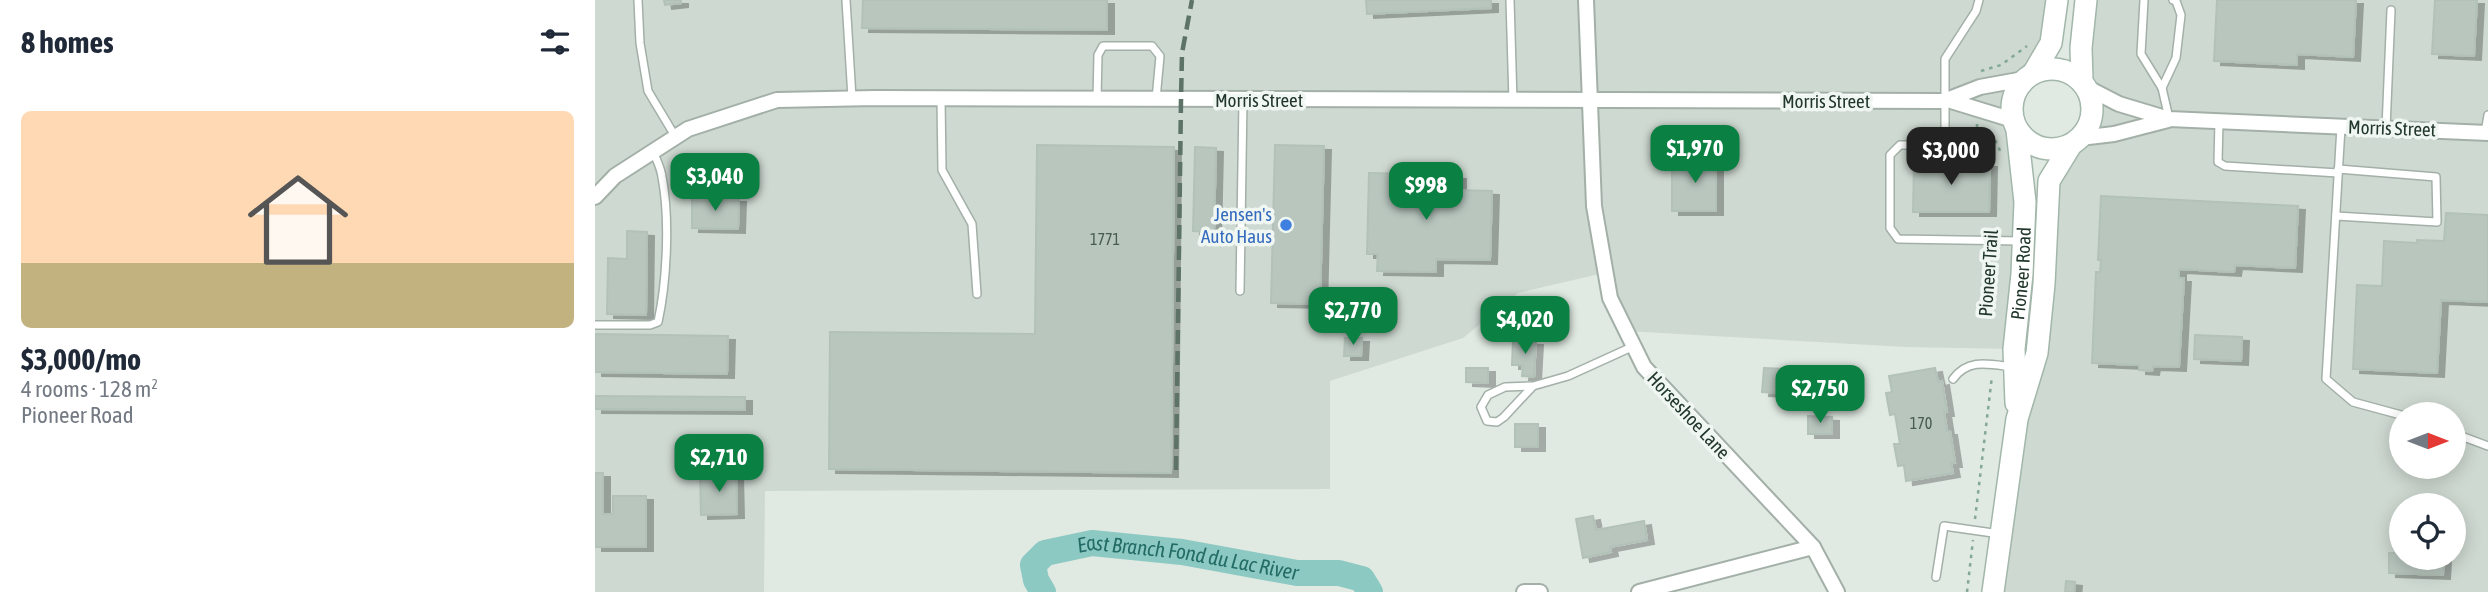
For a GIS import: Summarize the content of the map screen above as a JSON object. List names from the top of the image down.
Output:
{
  "streets": {
    "main road": ["Pioneer Road"],
    "street": ["Morris Street", "Horseshoe Lane"]
  },
  "crossings": [
    ["Morris Street", "Pioneer Road"],
    ["Morris Street", "Horseshoe Lane"]
  ],
  "water": ["East Branch Fond du Lac River"],
  "places": ["Jensen's Auto Haus"],
  "house_numbers": ["1771", "170"],
  "north": "right",
  "page": {
    "heading": "8 homes",
    "list": [
      {
        "name": "$3,000/mo",
        "note": "4 rooms · 128 m² · Pioneer Road"
      }
    ],
    "price": [
      "$1,970",
      "$3,000",
      "$3,040",
      "$998",
      "$2,770",
      "$4,020",
      "$2,750",
      "$2,710"
    ]
  }
}
